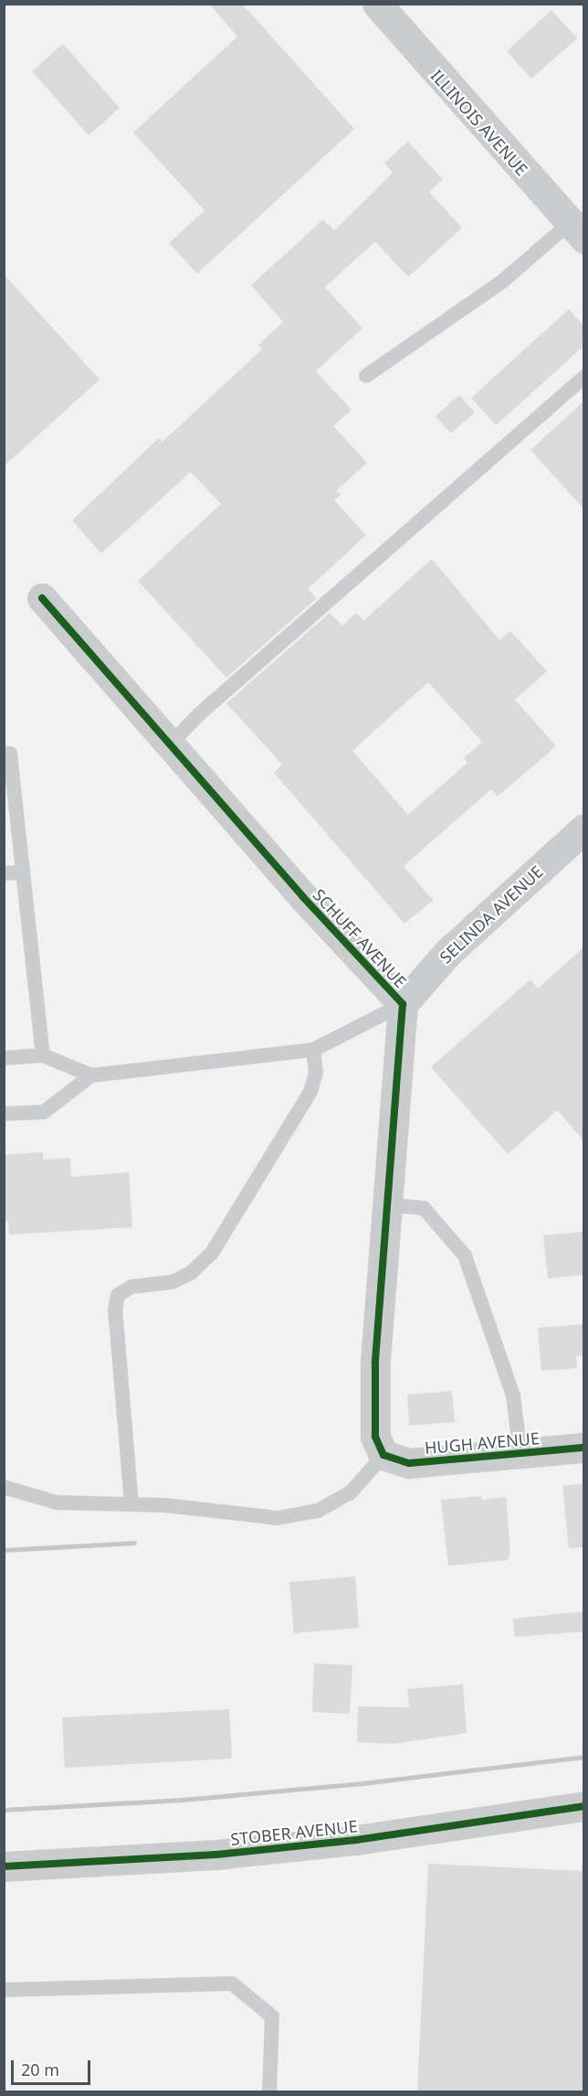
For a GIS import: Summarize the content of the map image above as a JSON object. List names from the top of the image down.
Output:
{
  "streets": {
    "street": [
      "ILLINOIS AVENUE",
      "SELINDA AVENUE",
      "SCHUFF AVENUE",
      "HUGH AVENUE",
      "STOBER AVENUE"
    ]
  },
  "crossings": [
    ["SELINDA AVENUE", "SCHUFF AVENUE"],
    ["SCHUFF AVENUE", "HUGH AVENUE"]
  ],
  "scale_bar": "20 m"
}
